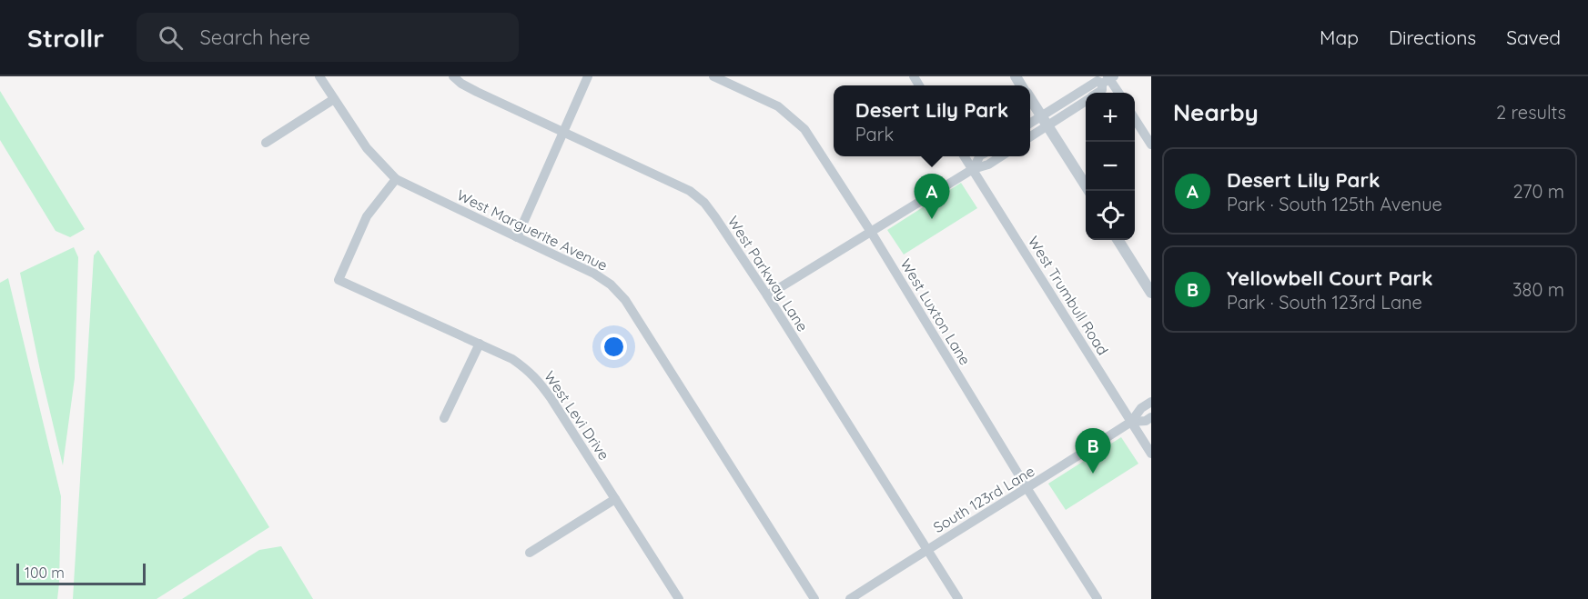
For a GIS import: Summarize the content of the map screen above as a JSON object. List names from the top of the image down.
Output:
{
  "streets": {
    "street": [
      "West Marguerite Avenue",
      "West Parkway Lane",
      "West Trumbull Road",
      "West Luxton Lane",
      "West Levi Drive",
      "South 123rd Lane"
    ]
  },
  "crossings": [
    ["West Marguerite Avenue", "West Levi Drive"],
    ["West Parkway Lane", "South 123rd Lane"],
    ["West Trumbull Road", "South 123rd Lane"],
    ["West Luxton Lane", "South 123rd Lane"]
  ],
  "scale_bar": "100 m",
  "page": {
    "header": "Strollr",
    "search": "Search here",
    "nav": ["Map", "Directions", "Saved"],
    "heading": ["Nearby", "2 results"],
    "popup": ["Desert Lily Park", "Park"],
    "map_buttons": ["+", "−"],
    "list": [
      {
        "mark": "A",
        "name": "Desert Lily Park",
        "note": "Park · South 125th Avenue",
        "value": "270 m"
      },
      {
        "mark": "B",
        "name": "Yellowbell Court Park",
        "note": "Park · South 123rd Lane",
        "value": "380 m"
      }
    ],
    "pins": ["A", "B"],
    "scale": "100 m"
  }
}
